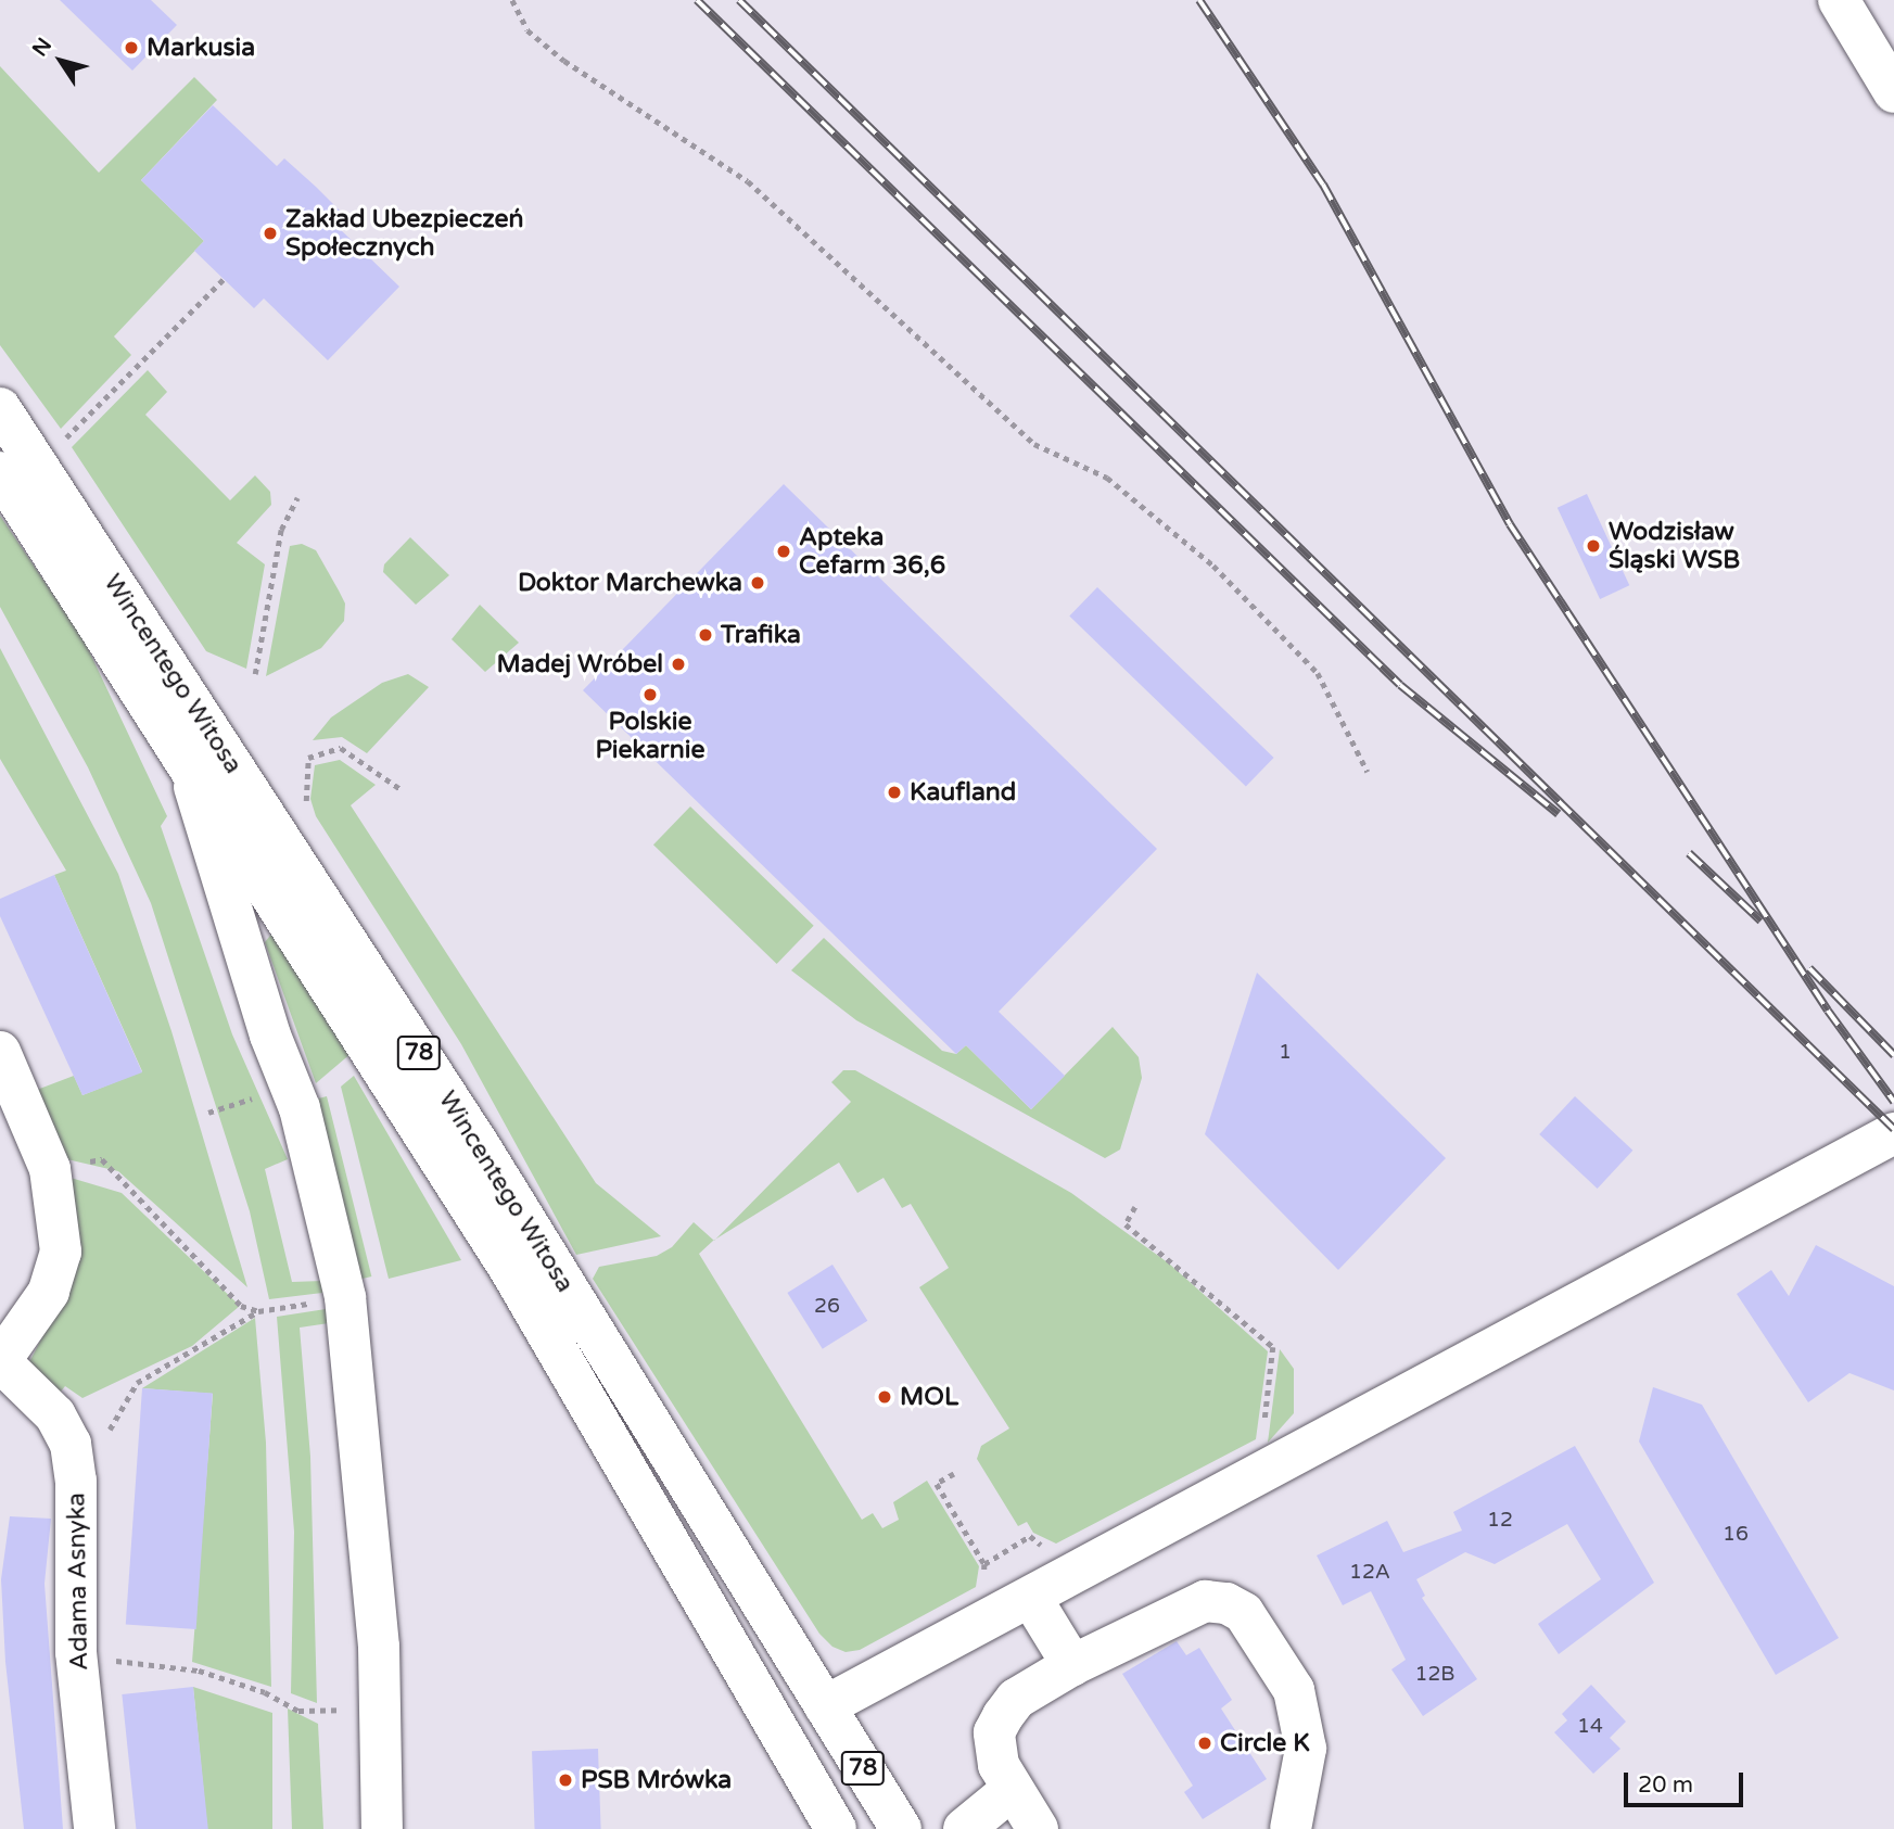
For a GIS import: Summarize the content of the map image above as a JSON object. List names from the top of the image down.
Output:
{
  "streets": {
    "main road": ["Wincentego Witosa", "78", "Adama Asnyka"]
  },
  "places": [
    "Markusia",
    "Zakład Ubezpieczeń Społecznych",
    "Wodzisław Śląski WSB",
    "Apteka Cefarm 36,6",
    "Doktor Marchewka",
    "Trafika",
    "Madej Wróbel",
    "Polskie Piekarnie",
    "Kaufland",
    "MOL",
    "Circle K",
    "PSB Mrówka"
  ],
  "house_numbers": [
    "1",
    "26",
    "12",
    "16",
    "12A",
    "12B",
    "14"
  ],
  "scale_bar": "20 m",
  "north": "top left"
}
